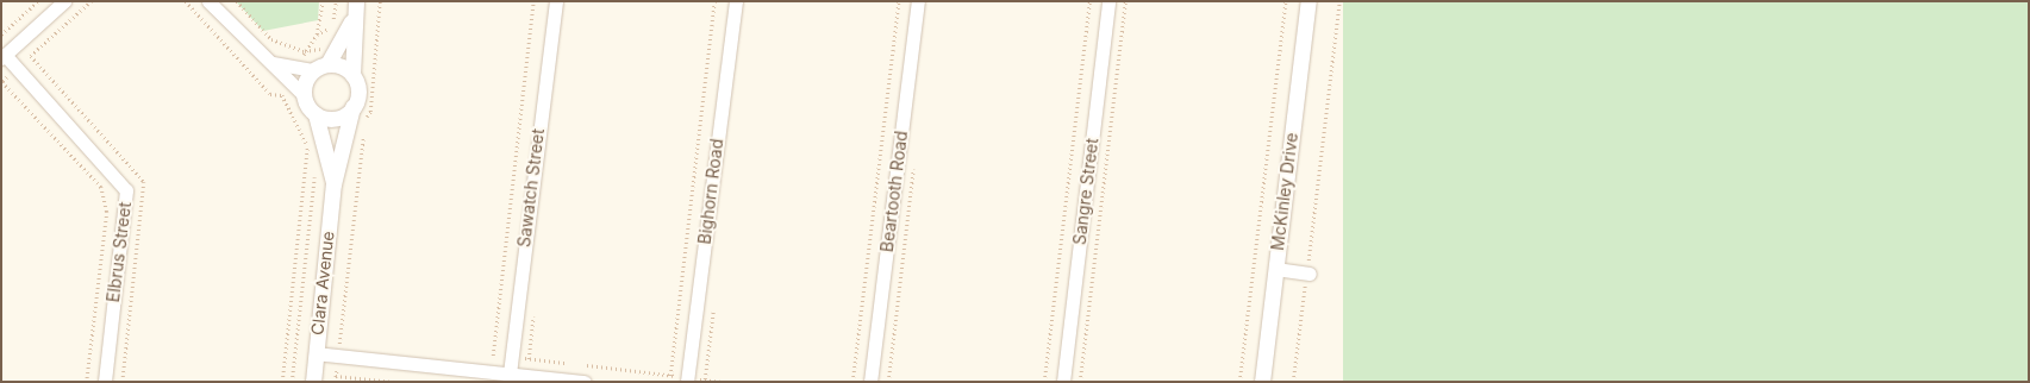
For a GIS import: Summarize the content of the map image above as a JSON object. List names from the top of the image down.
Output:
{
  "streets": {
    "street": [
      "Sawatch Street",
      "Bighorn Road",
      "Beartooth Road",
      "Sangre Street",
      "McKinley Drive",
      "Elbrus Street",
      "Clara Avenue"
    ]
  }
}
